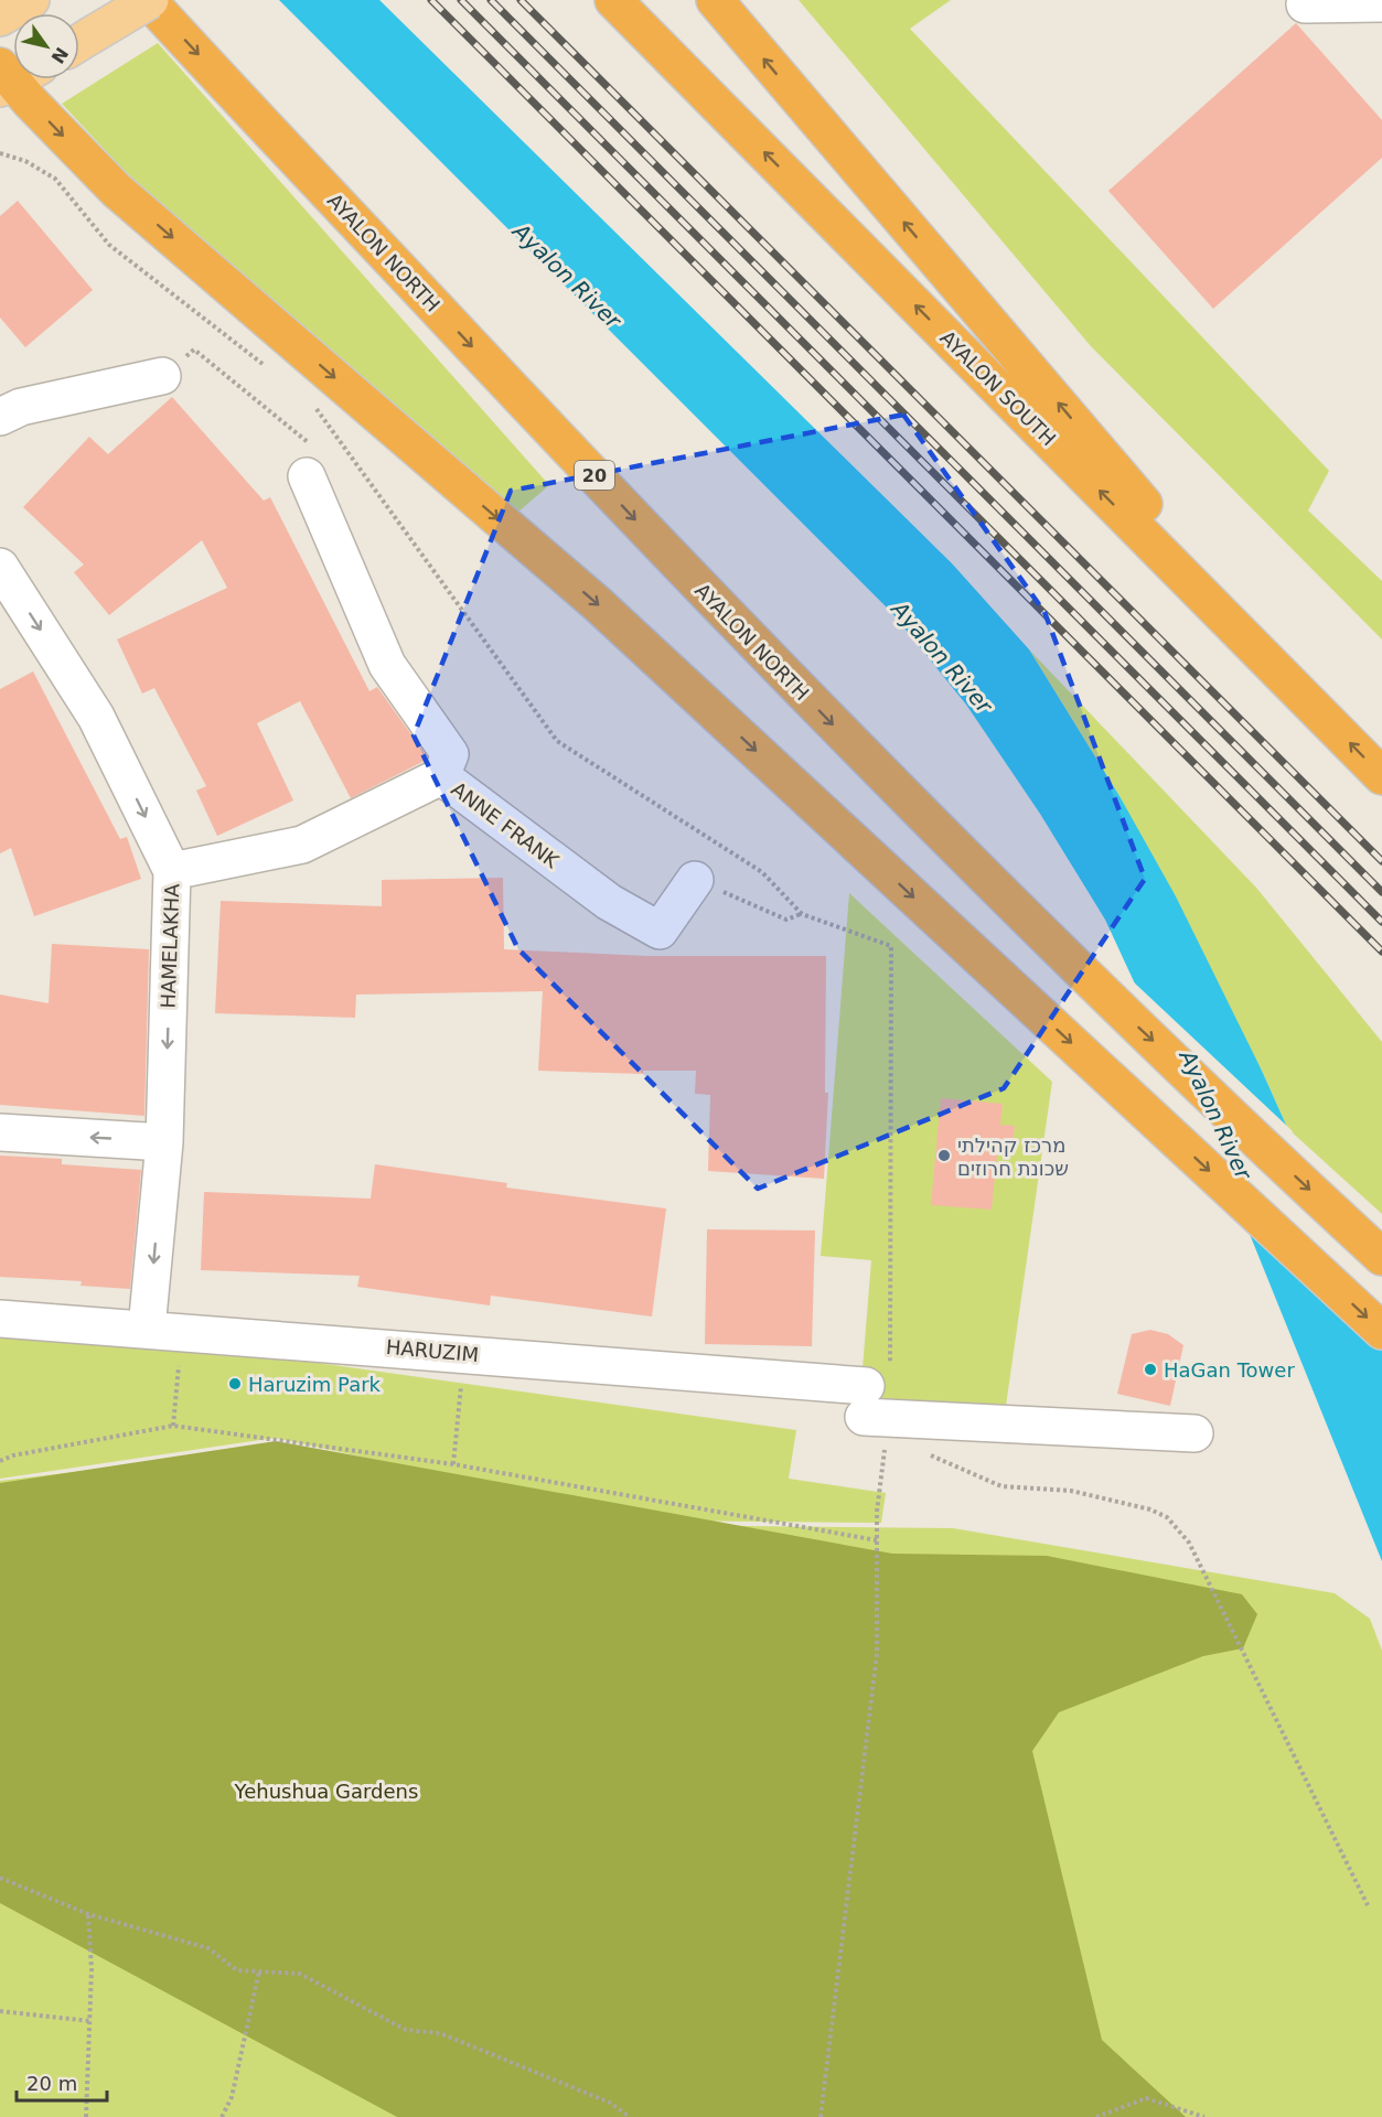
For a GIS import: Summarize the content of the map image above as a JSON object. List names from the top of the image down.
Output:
{
  "streets": {
    "highway": ["AYALON NORTH", "AYALON SOUTH", "20"],
    "street": ["ANNE FRANK", "HAMELAKHA", "HARUZIM"]
  },
  "crossings": [
    ["ANNE FRANK", "HAMELAKHA"],
    ["HAMELAKHA", "HARUZIM"]
  ],
  "water": ["Ayalon River"],
  "parks": ["Yehushua Gardens"],
  "places": ["מרכז קהילתי שכונת חרוזים", "HaGan Tower", "Haruzim Park"],
  "scale_bar": "20 m",
  "north": "bottom right"
}
